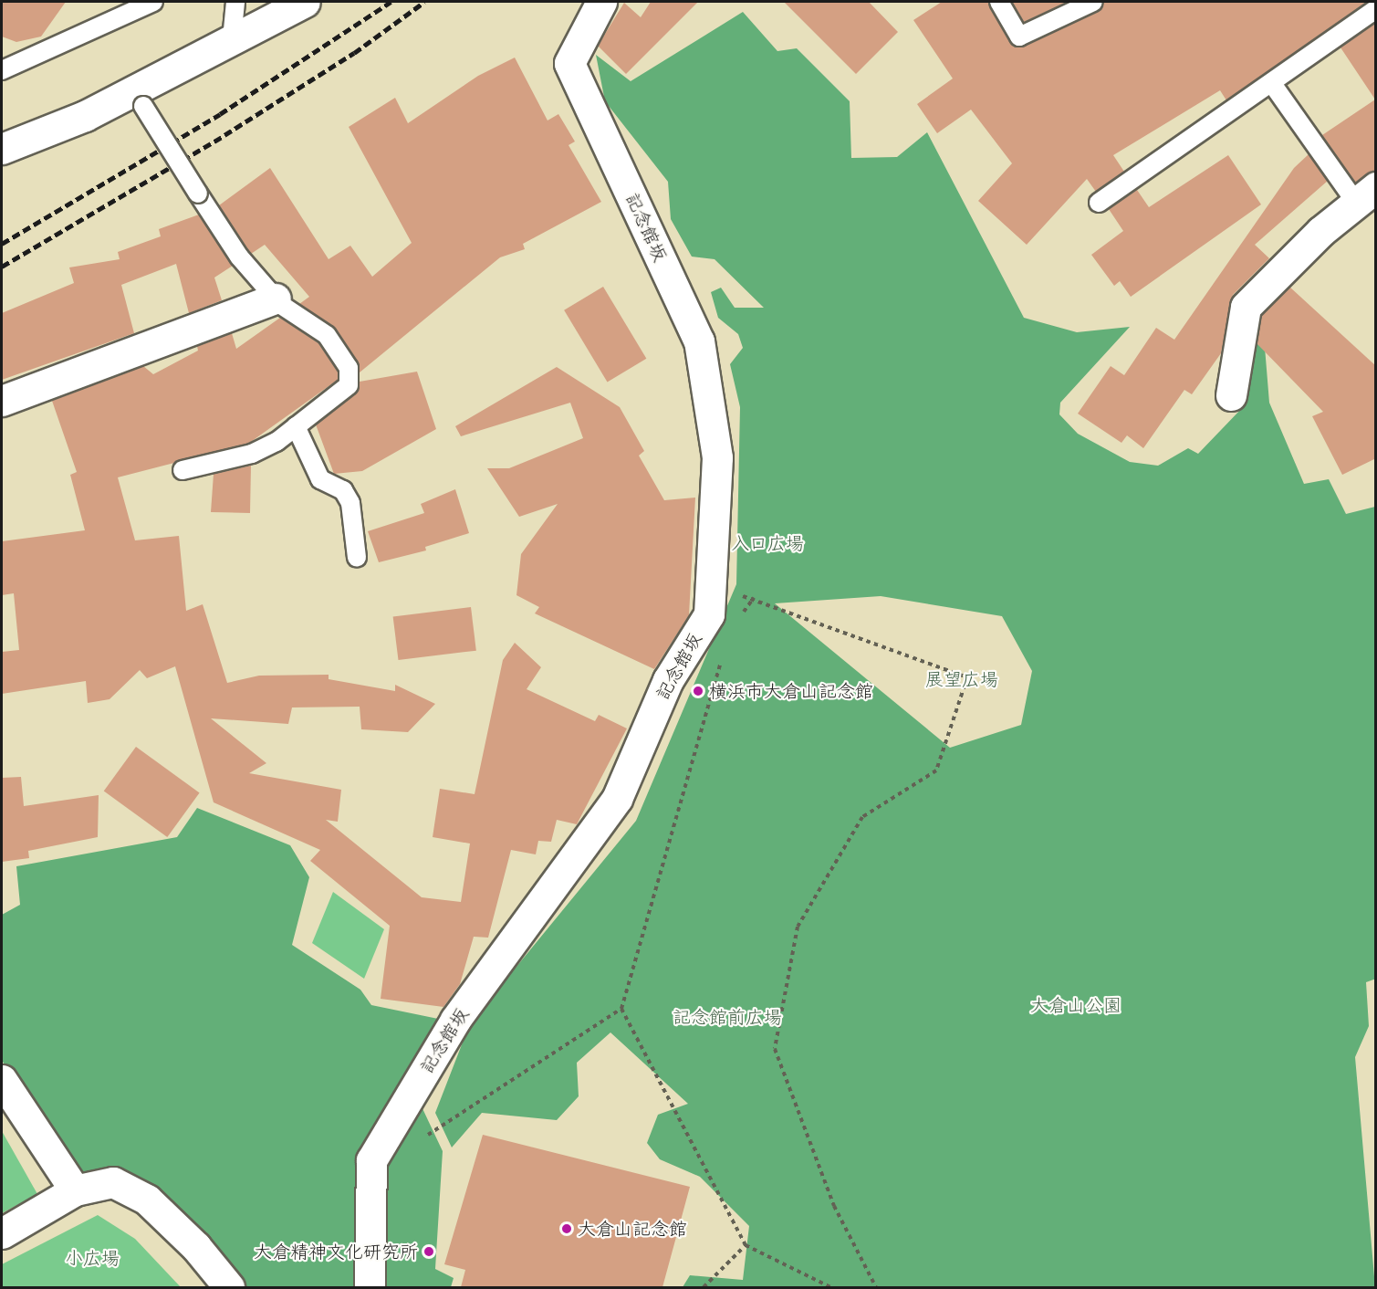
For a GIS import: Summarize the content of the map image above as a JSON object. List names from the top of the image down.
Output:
{
  "streets": {
    "street": ["記念館坂"]
  },
  "parks": [
    "入口広場",
    "展望広場",
    "大倉山公園",
    "記念館前広場",
    "小広場"
  ],
  "places": ["横浜市大倉山記念館", "大倉山記念館", "大倉精神文化研究所"]
}
